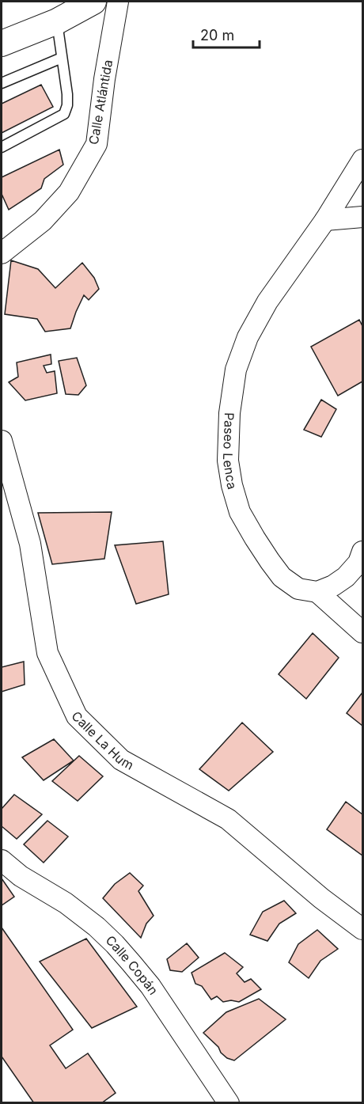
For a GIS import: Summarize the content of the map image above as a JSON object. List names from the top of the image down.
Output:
{
  "streets": {
    "street": [
      "Calle Atlántida",
      "Paseo Lenca",
      "Calle La Hum",
      "Calle Copán"
    ]
  },
  "scale_bar": "20 m"
}
